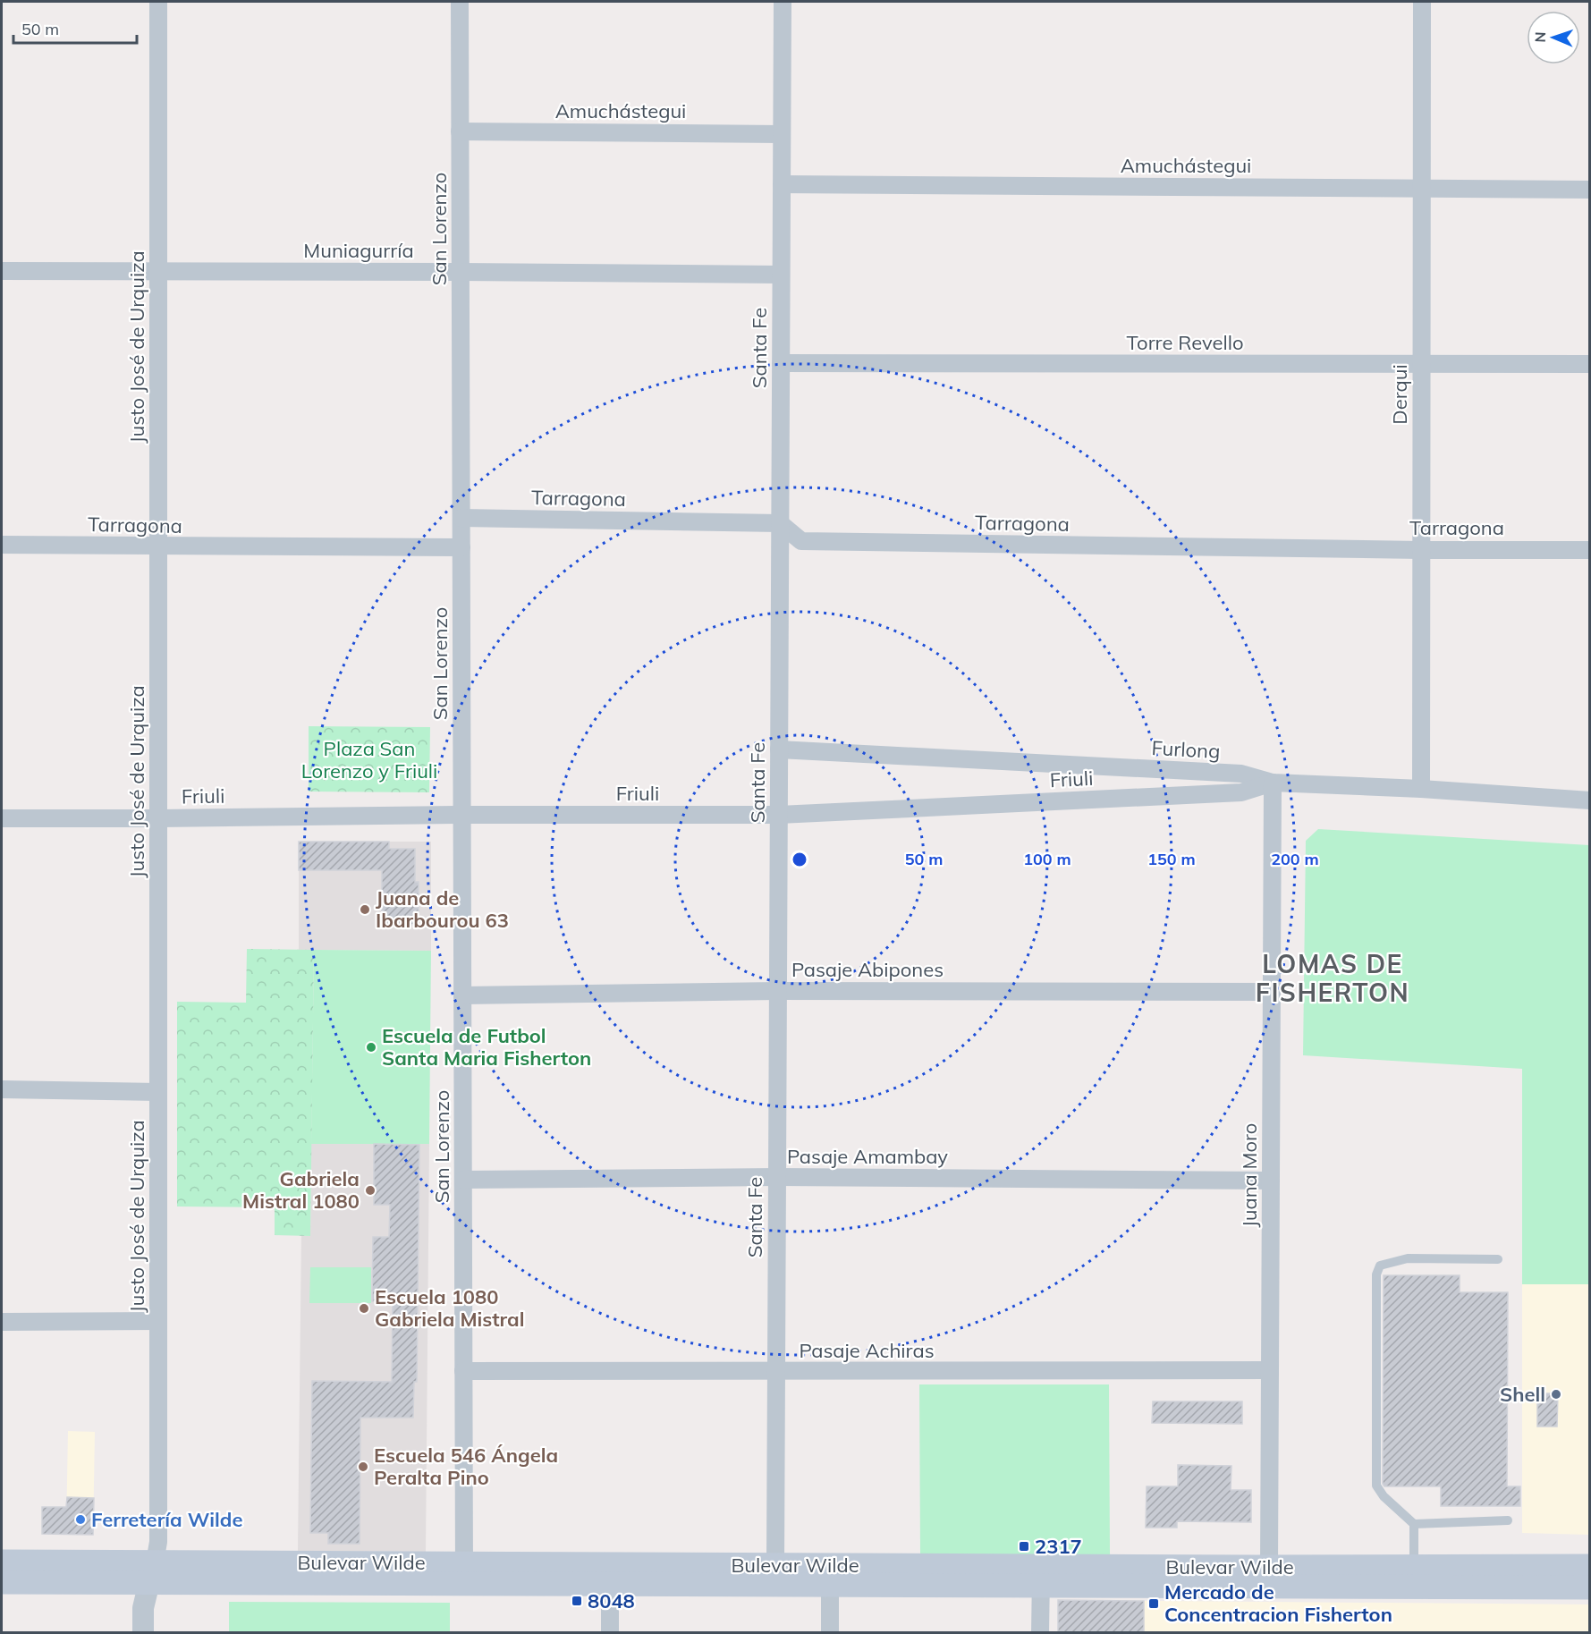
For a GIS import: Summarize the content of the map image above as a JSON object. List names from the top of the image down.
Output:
{
  "streets": {
    "main road": ["Bulevar Wilde"],
    "street": [
      "Amuchástegui",
      "San Lorenzo",
      "Muniagurría",
      "Torre Revello",
      "Justo José de Urquiza",
      "Santa Fe",
      "Derqui",
      "Tarragona",
      "Furlong",
      "Friuli",
      "Pasaje Abipones",
      "Pasaje Amambay",
      "Juana Moro",
      "Pasaje Achiras"
    ]
  },
  "crossings": [
    ["Amuchástegui", "San Lorenzo"],
    ["Amuchástegui", "Santa Fe"],
    ["Amuchástegui", "Derqui"],
    ["San Lorenzo", "Muniagurría"],
    ["San Lorenzo", "Tarragona"],
    ["San Lorenzo", "Friuli"],
    ["San Lorenzo", "Pasaje Abipones"],
    ["San Lorenzo", "Pasaje Amambay"],
    ["San Lorenzo", "Pasaje Achiras"],
    ["San Lorenzo", "Bulevar Wilde"],
    ["Muniagurría", "Justo José de Urquiza"],
    ["Muniagurría", "Santa Fe"],
    ["Torre Revello", "Santa Fe"],
    ["Torre Revello", "Derqui"],
    ["Justo José de Urquiza", "Tarragona"],
    ["Justo José de Urquiza", "Friuli"],
    ["Justo José de Urquiza", "Bulevar Wilde"],
    ["Santa Fe", "Tarragona"],
    ["Santa Fe", "Furlong"],
    ["Santa Fe", "Friuli"],
    ["Santa Fe", "Pasaje Abipones"],
    ["Santa Fe", "Pasaje Amambay"],
    ["Santa Fe", "Pasaje Achiras"],
    ["Santa Fe", "Bulevar Wilde"],
    ["Derqui", "Tarragona"],
    ["Derqui", "Furlong"],
    ["Furlong", "Friuli"],
    ["Furlong", "Juana Moro"],
    ["Friuli", "Juana Moro"],
    ["Pasaje Abipones", "Juana Moro"],
    ["Pasaje Amambay", "Juana Moro"],
    ["Juana Moro", "Pasaje Achiras"],
    ["Juana Moro", "Bulevar Wilde"]
  ],
  "districts": ["LOMAS DE FISHERTON"],
  "parks": ["Plaza San Lorenzo y Friuli"],
  "places": {
    "other": [
      "Juana de Ibarbourou 63",
      "Escuela de Futbol Santa Maria Fisherton",
      "Gabriela Mistral 1080",
      "Escuela 1080 Gabriela Mistral",
      "Shell",
      "Escuela 546 Ángela Peralta Pino",
      "Ferretería Wilde"
    ],
    "transit": ["2317", "8048", "Mercado de Concentracion Fisherton"]
  },
  "scale_bar": "50 m",
  "north": "left",
  "rings": [
    "50 m",
    "100 m",
    "150 m",
    "200 m"
  ]
}
